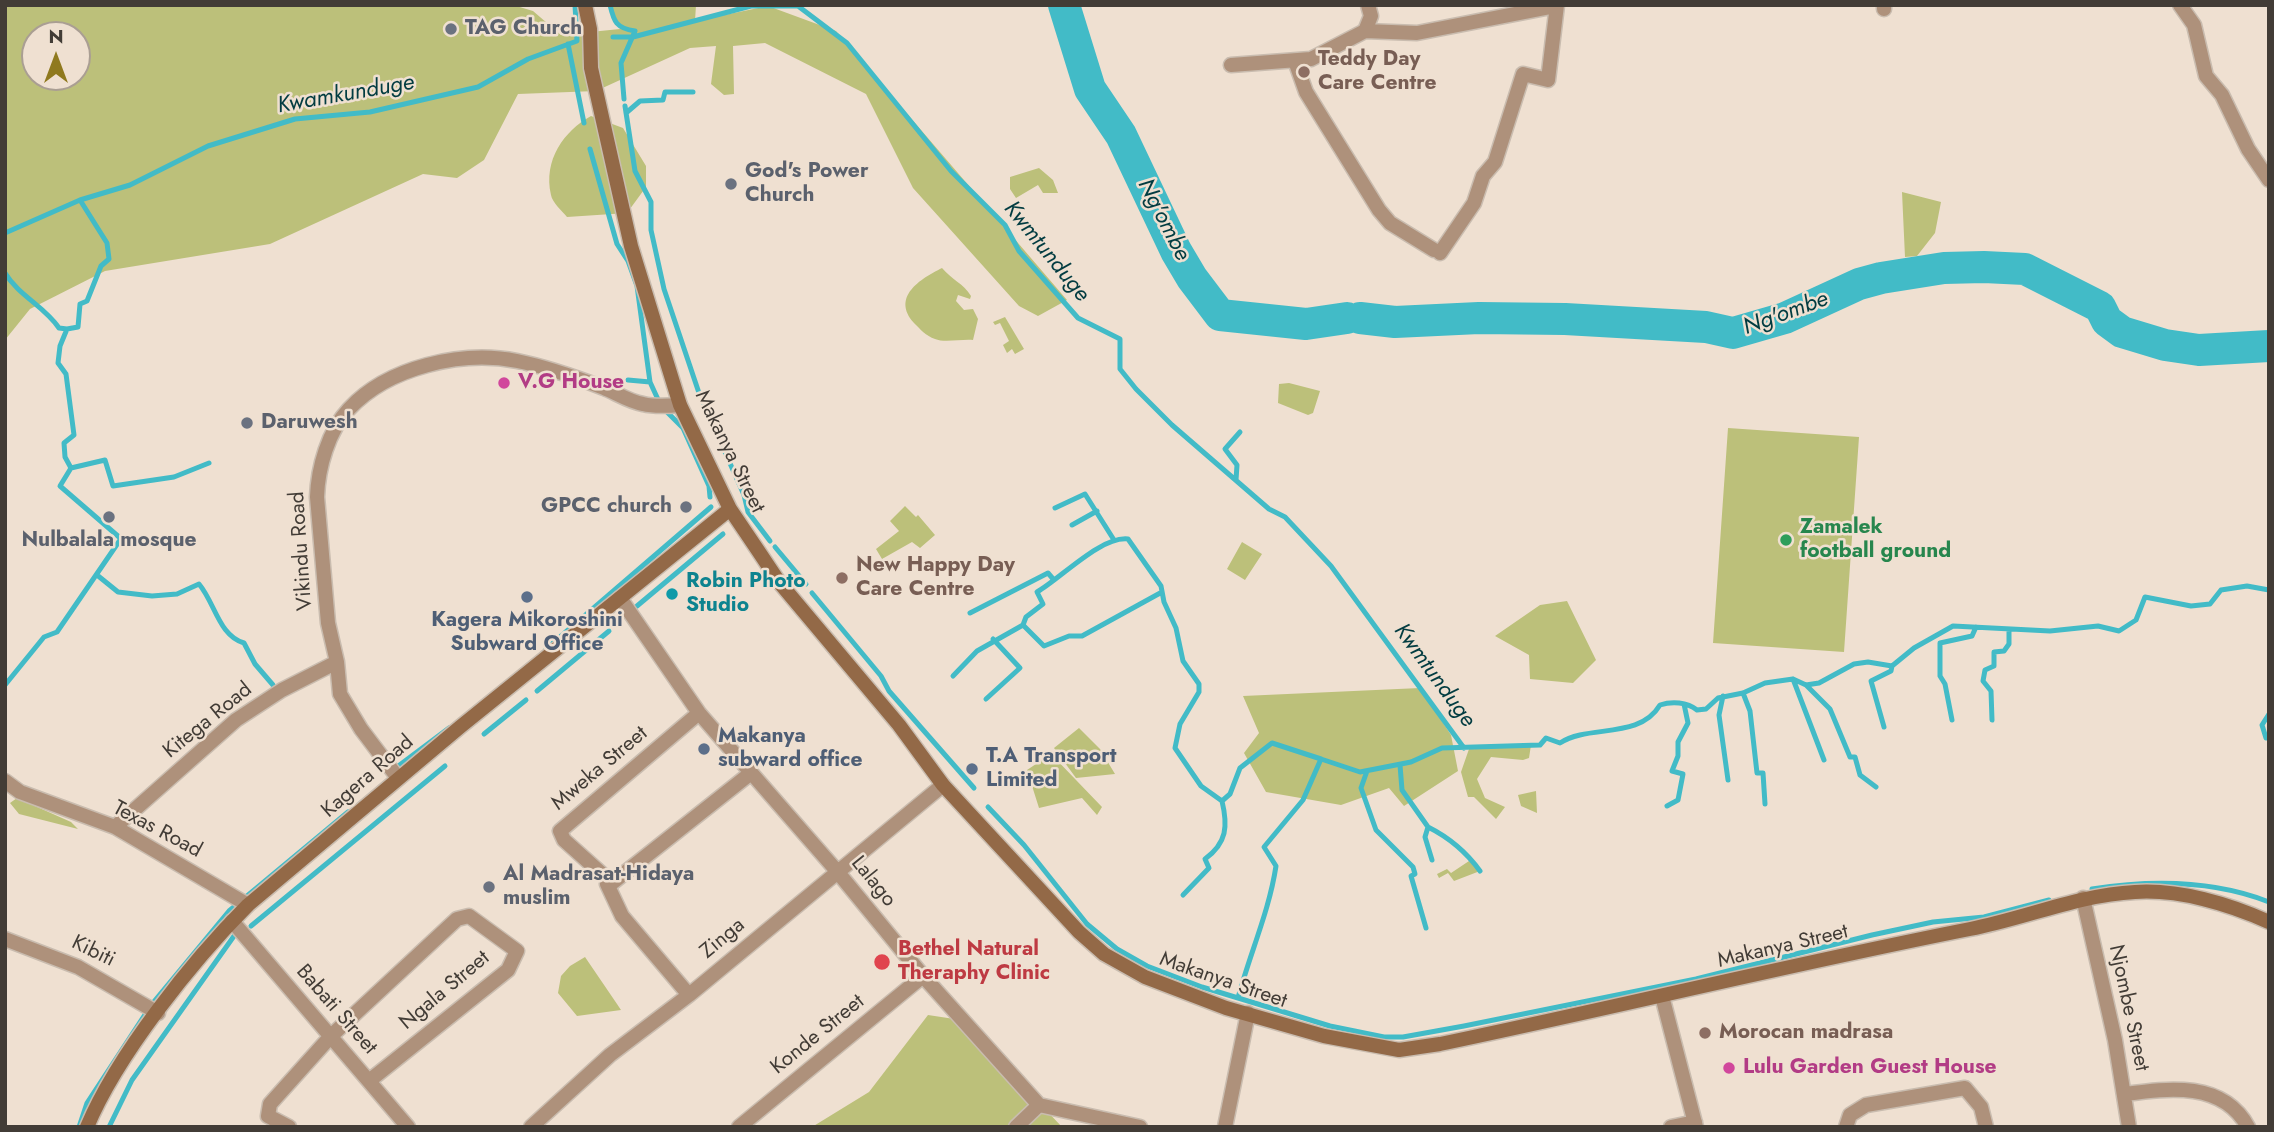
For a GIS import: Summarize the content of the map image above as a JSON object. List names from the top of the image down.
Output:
{
  "streets": {
    "street": [
      "Makanya Street",
      "Vikindu Road",
      "Kitega Road",
      "Mweka Street",
      "Kagera Road",
      "Texas Road",
      "Lalago",
      "Zinga",
      "Kibiti",
      "Ngala Street",
      "Njombe Street",
      "Babati Street",
      "Konde Street"
    ]
  },
  "crossings": [
    ["Makanya Street", "Vikindu Road"],
    ["Makanya Street", "Kagera Road"],
    ["Makanya Street", "Zinga"],
    ["Makanya Street", "Njombe Street"],
    ["Vikindu Road", "Kitega Road"],
    ["Vikindu Road", "Kagera Road"],
    ["Kitega Road", "Texas Road"],
    ["Mweka Street", "Lalago"],
    ["Kagera Road", "Texas Road"],
    ["Kagera Road", "Lalago"],
    ["Kagera Road", "Kibiti"],
    ["Kagera Road", "Babati Street"],
    ["Lalago", "Zinga"],
    ["Lalago", "Konde Street"],
    ["Ngala Street", "Babati Street"]
  ],
  "water": ["Kwamkunduge", "Ng'ombe", "Kwmtunduge"],
  "places": [
    "TAG Church",
    "Teddy Day Care Centre",
    "God's Power Church",
    "V.G House",
    "Daruwesh",
    "GPCC church",
    "Nulbalala mosque",
    "Zamalek football ground",
    "New Happy Day Care Centre",
    "Robin Photo Studio",
    "Kagera Mikoroshini Subward Office",
    "Makanya subward office",
    "T.A Transport Limited",
    "Al Madrasat-Hidaya muslim",
    "Bethel Natural Theraphy Clinic",
    "Morocan madrasa",
    "Lulu Garden Guest House"
  ],
  "north": "top"
}
